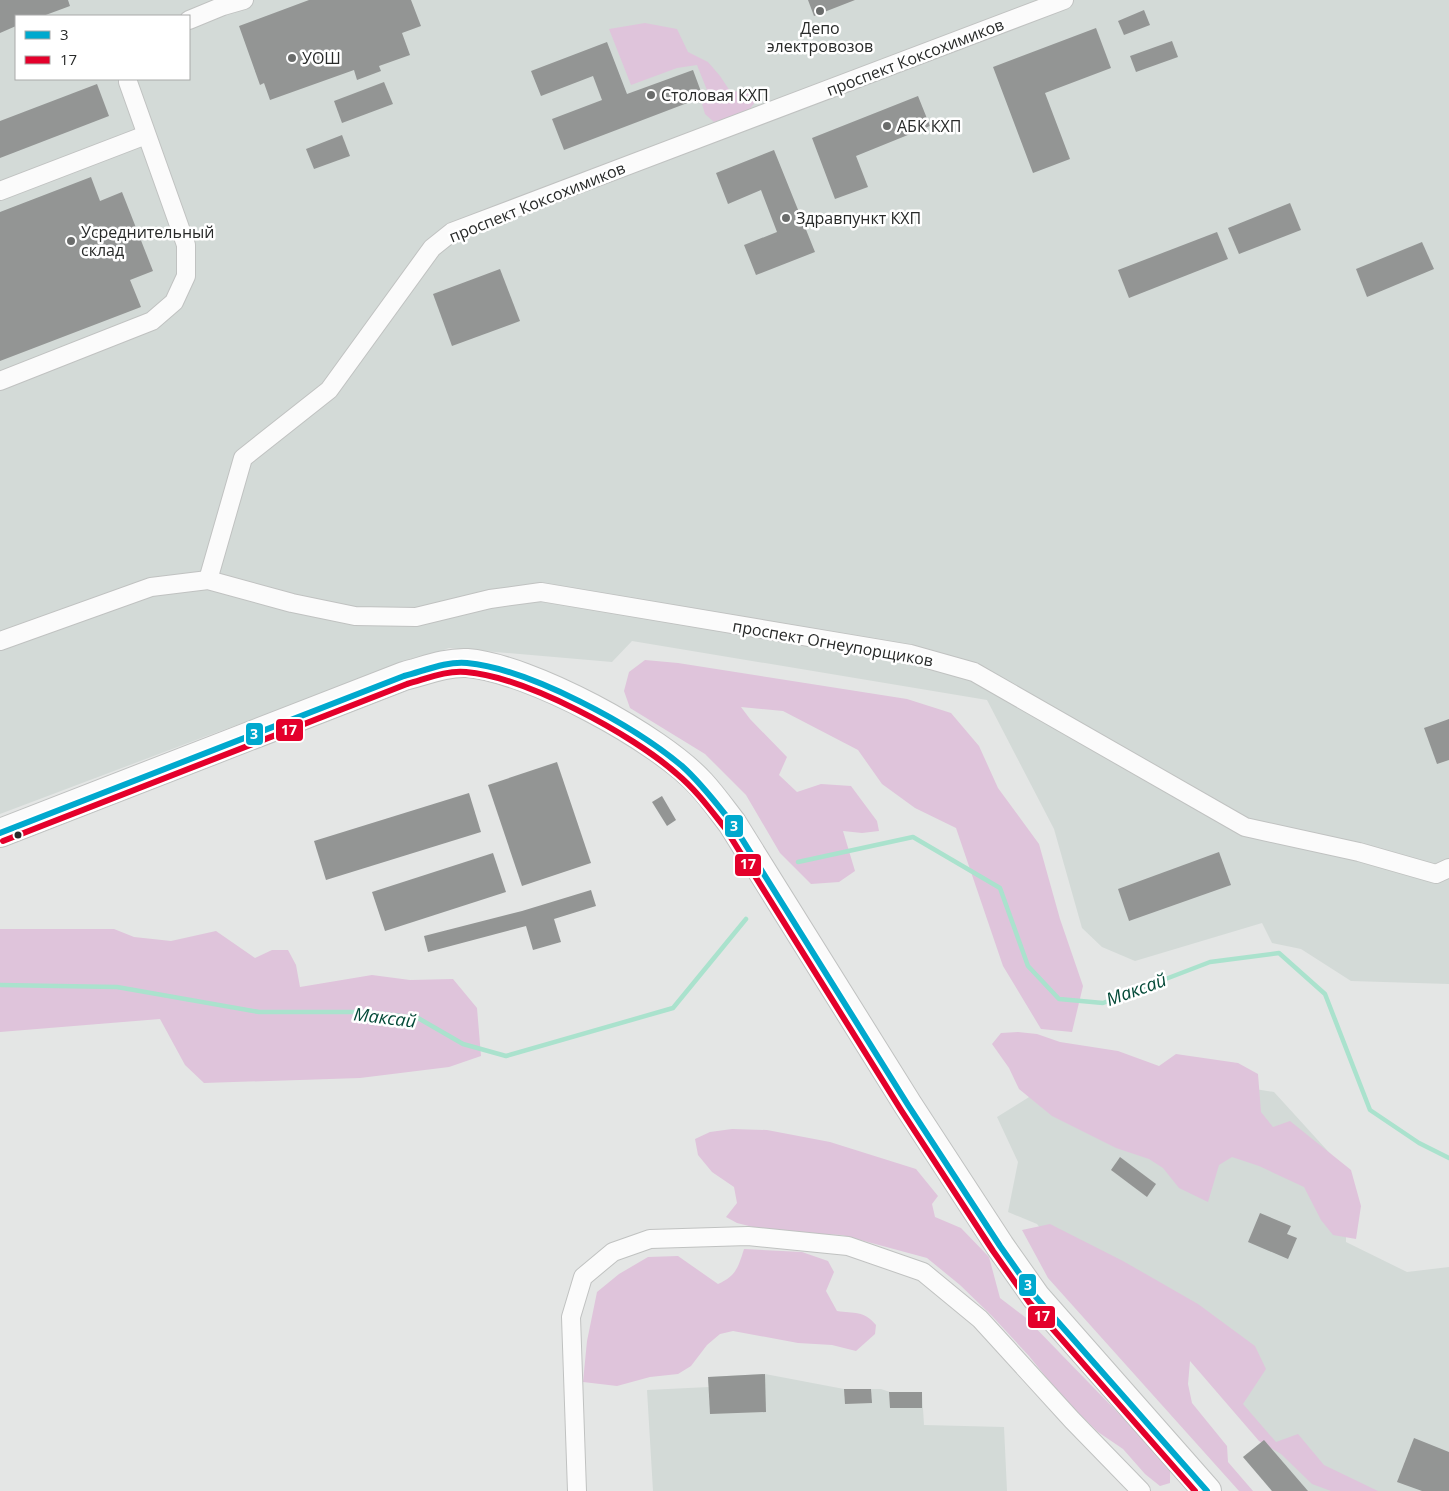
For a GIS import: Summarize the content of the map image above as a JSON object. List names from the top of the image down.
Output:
{
  "streets": {
    "street": ["проспект Коксохимиков", "проспект Огнеупорщиков"]
  },
  "crossings": [
    ["проспект Коксохимиков", "проспект Огнеупорщиков"]
  ],
  "water": ["Максай"],
  "places": [
    "Депо электровозов",
    "УОШ",
    "Столовая КХП",
    "АБК КХП",
    "Здравпункт КХП",
    "Усреднительный склад"
  ],
  "lines": ["transit line 3", "transit line 17"],
  "legend": ["3", "17"]
}
